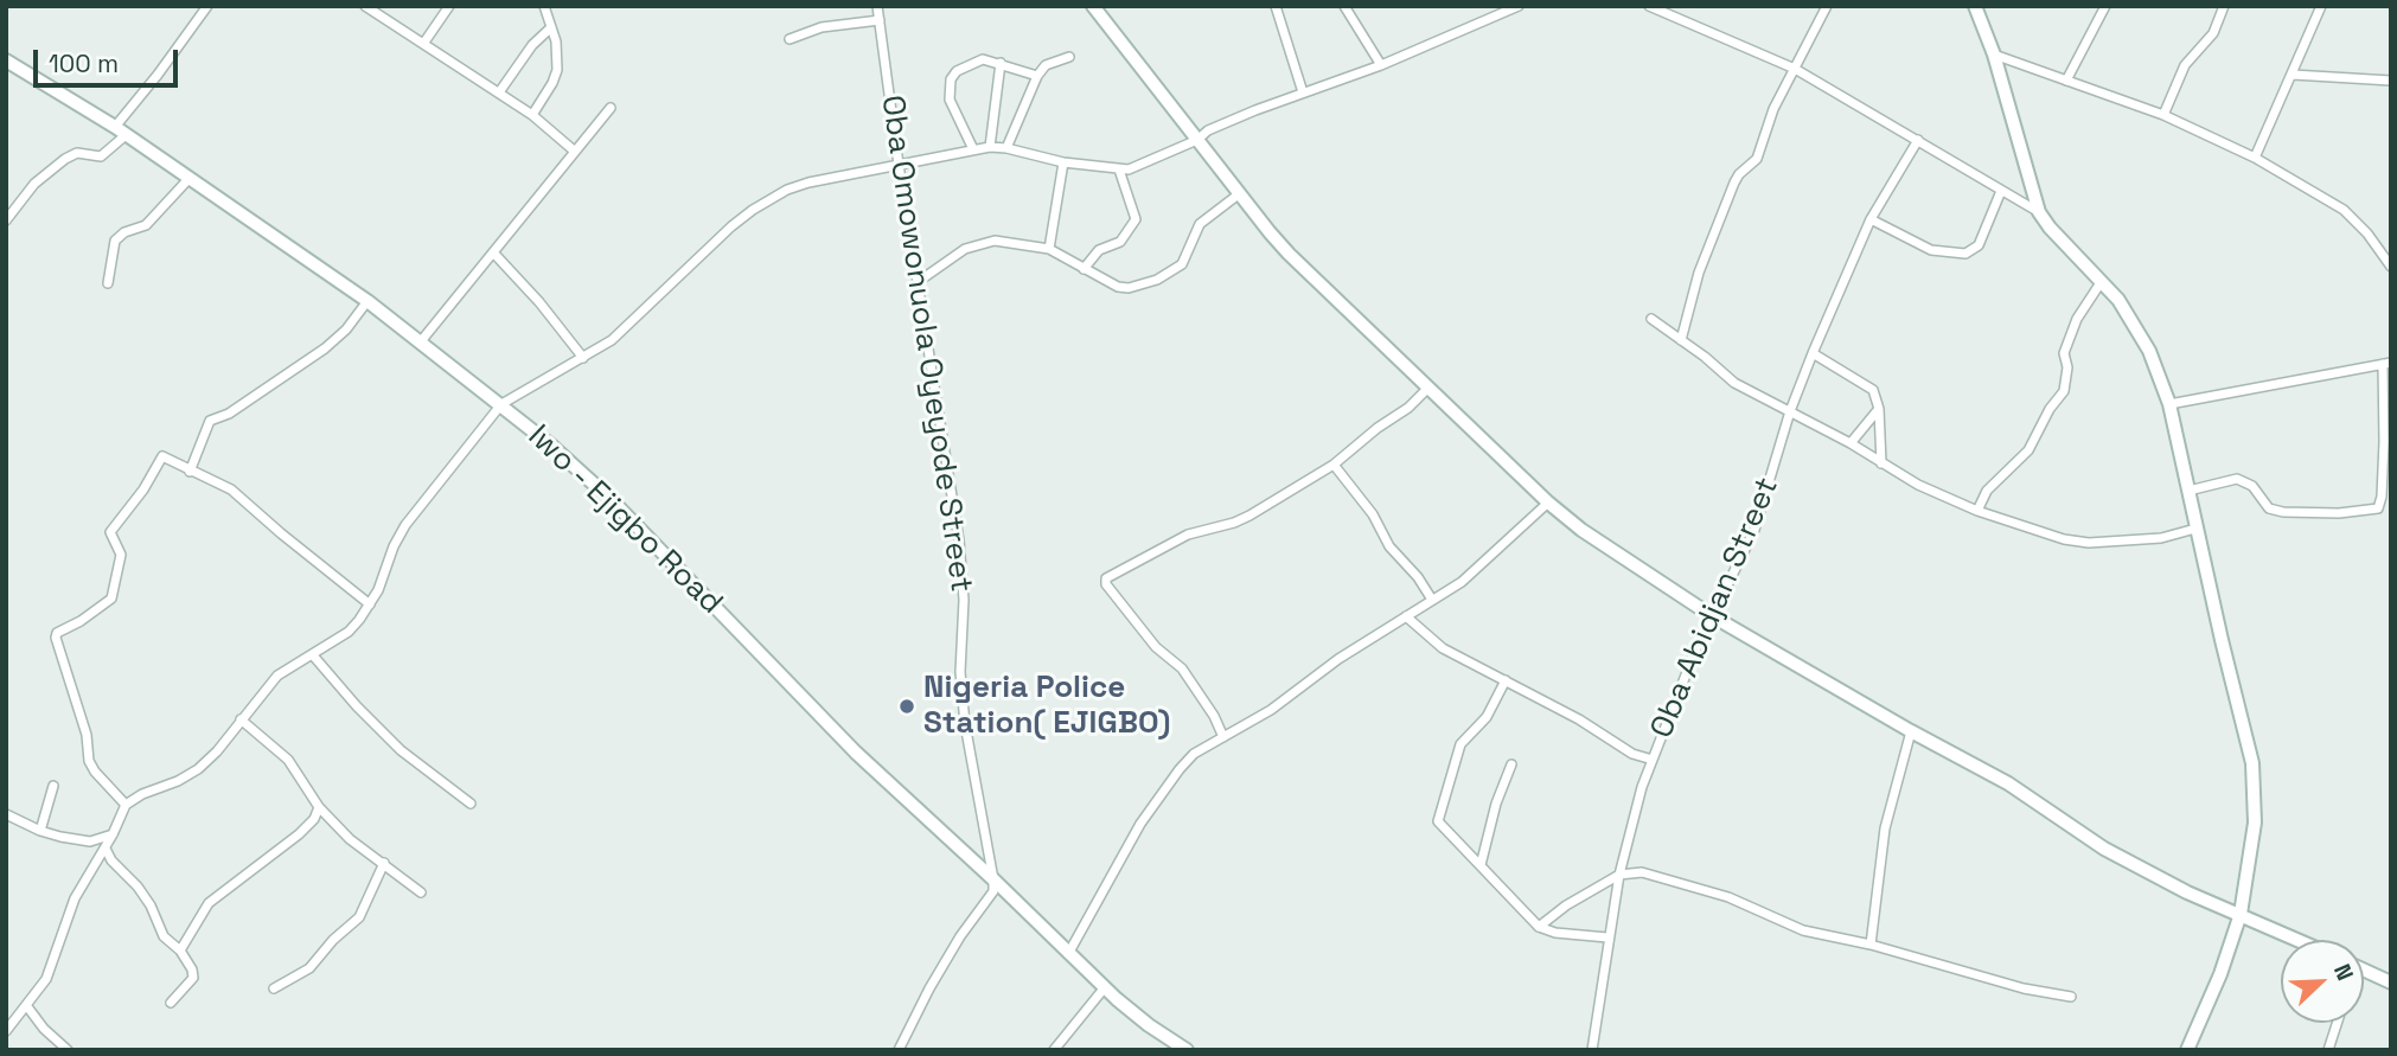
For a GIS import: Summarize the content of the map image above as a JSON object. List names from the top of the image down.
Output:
{
  "streets": {
    "main road": ["Iwo - Ejigbo Road"],
    "street": ["Oba Omowonuola Oyeyode Street", "Oba Abidjan Street"]
  },
  "crossings": [
    ["Oba Omowonuola Oyeyode Street", "Iwo - Ejigbo Road"]
  ],
  "places": ["Nigeria Police Station( EJIGBO)"],
  "scale_bar": "100 m",
  "north": "top right"
}
